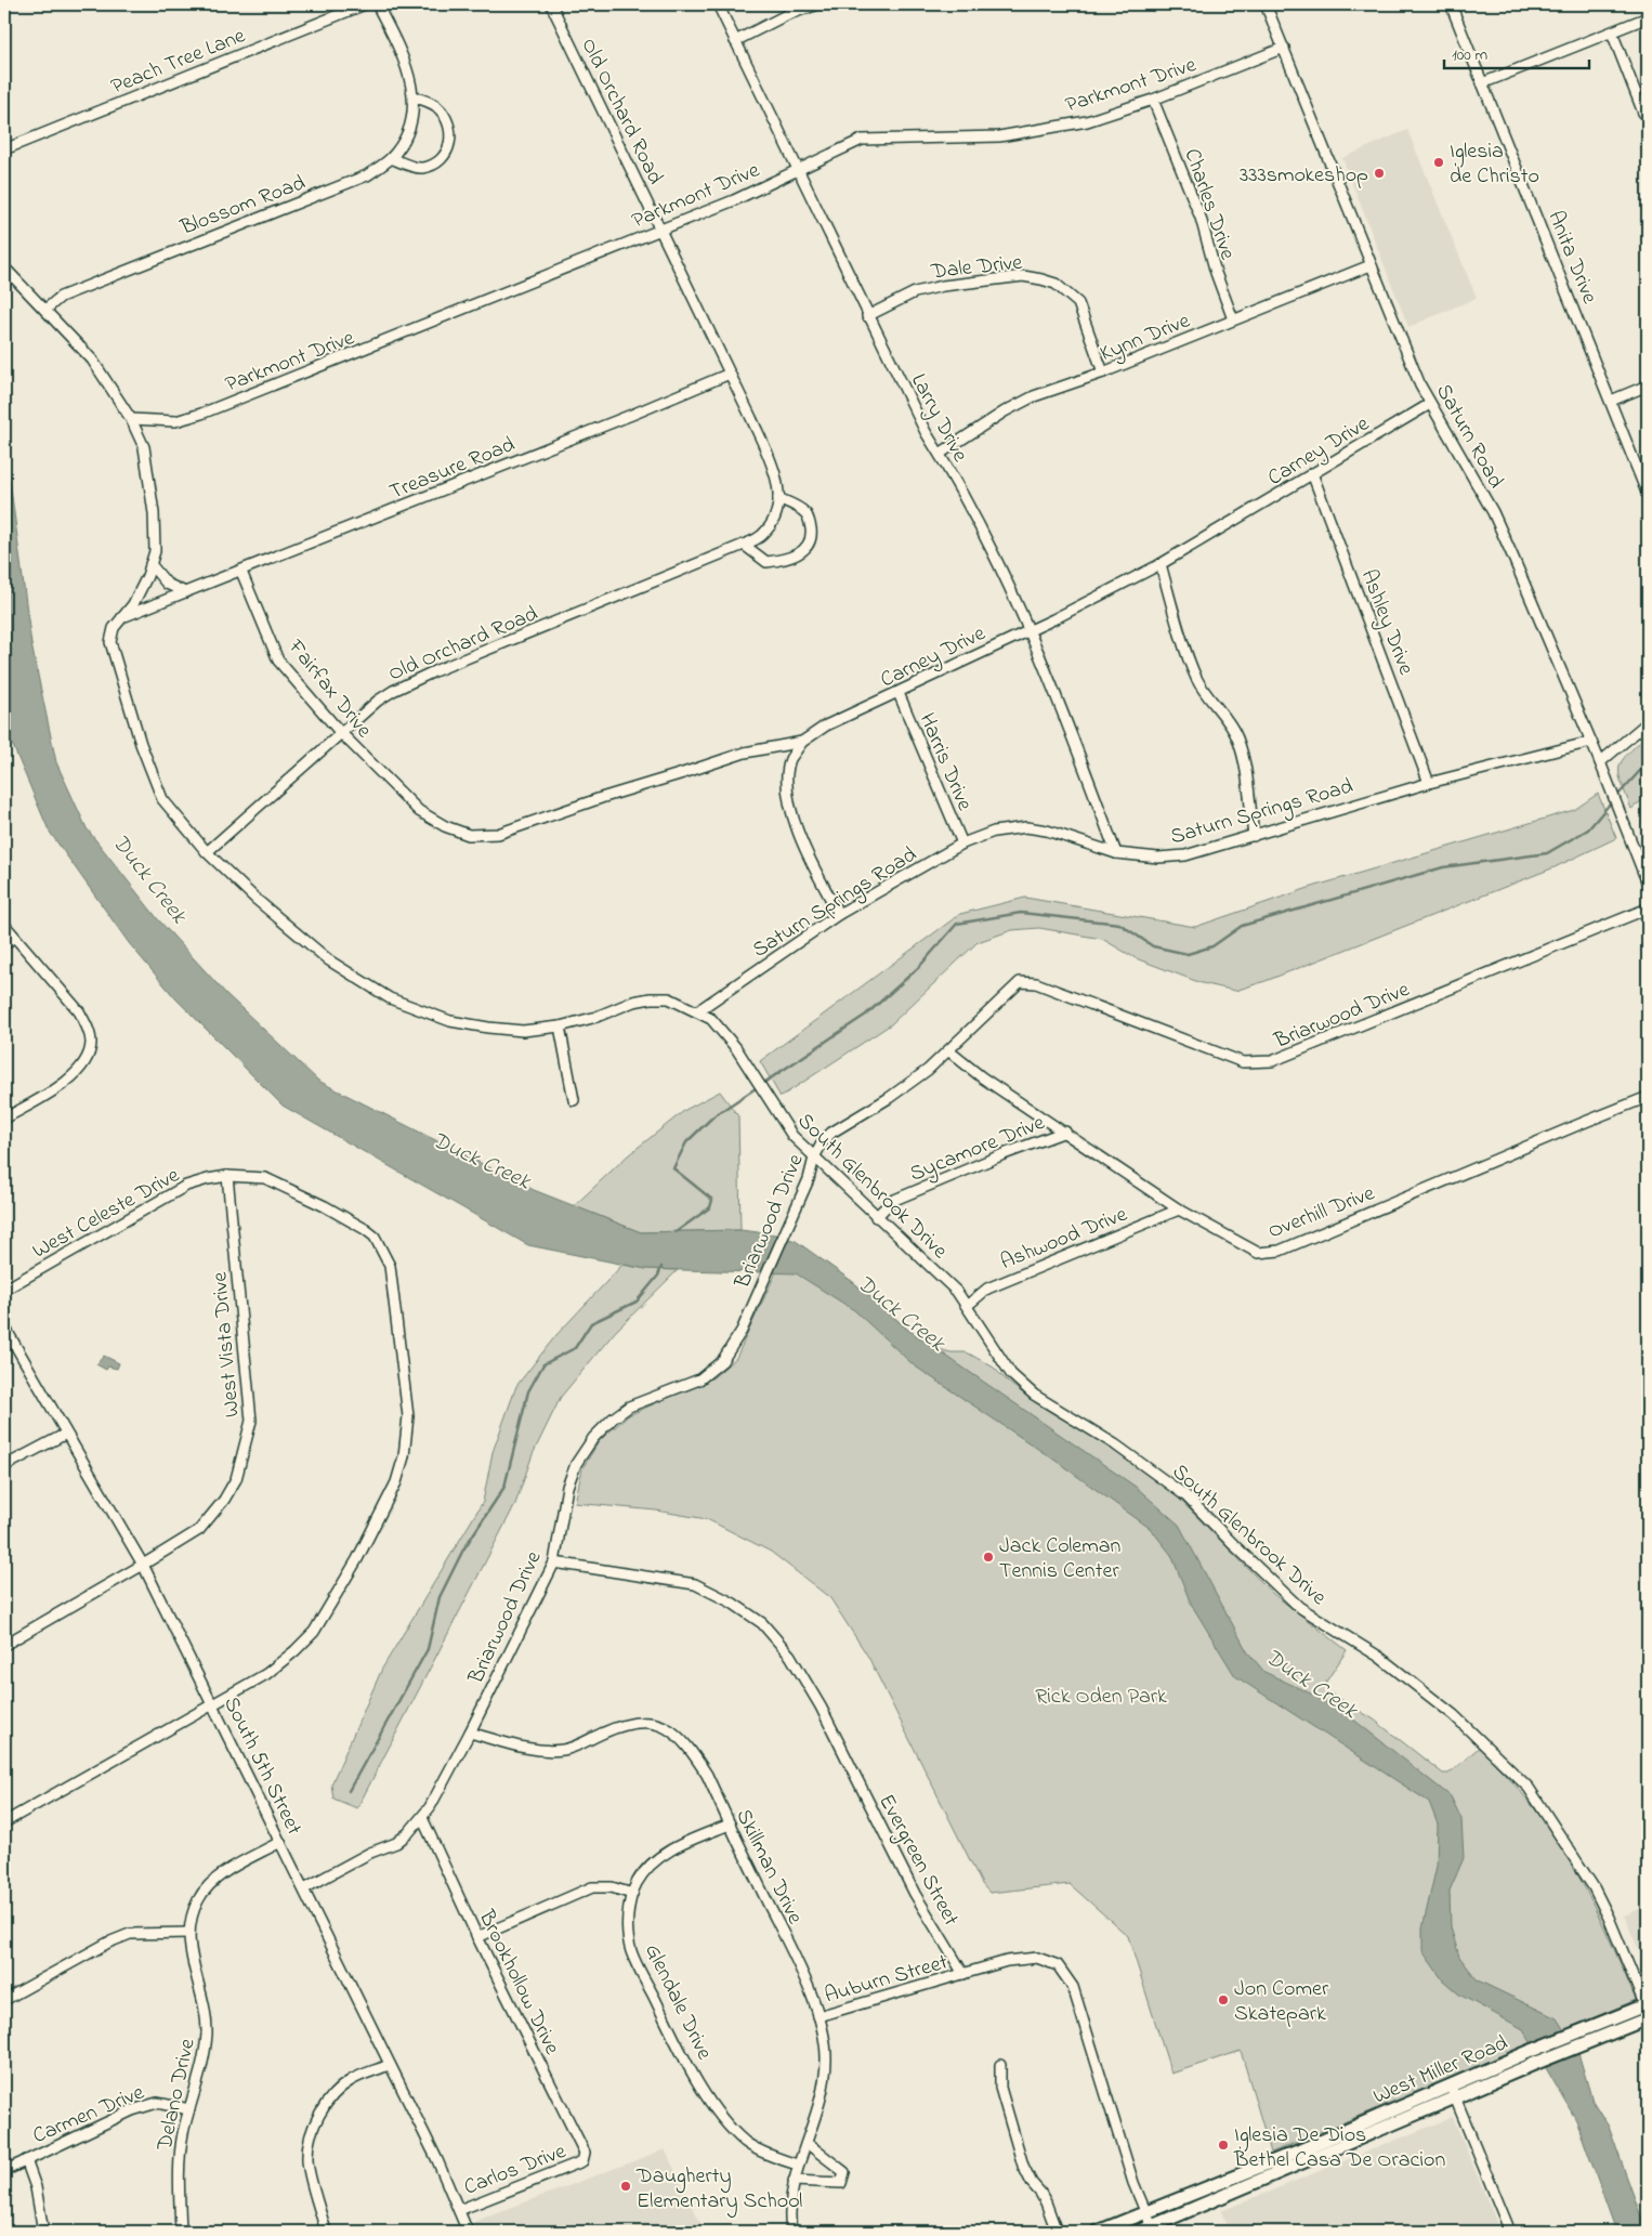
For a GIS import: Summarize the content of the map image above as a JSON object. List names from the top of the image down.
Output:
{
  "streets": {
    "main road": ["West Miller Road"],
    "street": [
      "Peach Tree Lane",
      "Parkmont Drive",
      "Old Orchard Road",
      "Blossom Road",
      "Charles Drive",
      "Anita Drive",
      "Dale Drive",
      "Kynn Drive",
      "Larry Drive",
      "Saturn Road",
      "Carney Drive",
      "Treasure Road",
      "Ashley Drive",
      "Fairfax Drive",
      "Harris Drive",
      "Saturn Springs Road",
      "Briarwood Drive",
      "Sycamore Drive",
      "South Glenbrook Drive",
      "Overhill Drive",
      "West Celeste Drive",
      "Ashwood Drive",
      "West Vista Drive",
      "South 5th Street",
      "Evergreen Street",
      "Skillman Drive",
      "Auburn Street",
      "Brookhollow Drive",
      "Glendale Drive",
      "Delano Drive",
      "Carmen Drive",
      "Carlos Drive"
    ]
  },
  "crossings": [
    ["Parkmont Drive", "Old Orchard Road"],
    ["Parkmont Drive", "Charles Drive"],
    ["Parkmont Drive", "Larry Drive"],
    ["Parkmont Drive", "Saturn Road"],
    ["Parkmont Drive", "South Glenbrook Drive"],
    ["Old Orchard Road", "Treasure Road"],
    ["Old Orchard Road", "Fairfax Drive"],
    ["Old Orchard Road", "South Glenbrook Drive"],
    ["Blossom Road", "South Glenbrook Drive"],
    ["Charles Drive", "Kynn Drive"],
    ["Dale Drive", "Kynn Drive"],
    ["Dale Drive", "Larry Drive"],
    ["Kynn Drive", "Larry Drive"],
    ["Kynn Drive", "Saturn Road"],
    ["Larry Drive", "Carney Drive"],
    ["Larry Drive", "Saturn Springs Road"],
    ["Saturn Road", "Carney Drive"],
    ["Saturn Road", "Saturn Springs Road"],
    ["Carney Drive", "Ashley Drive"],
    ["Carney Drive", "Fairfax Drive"],
    ["Carney Drive", "Harris Drive"],
    ["Treasure Road", "Fairfax Drive"],
    ["Treasure Road", "South Glenbrook Drive"],
    ["Ashley Drive", "Saturn Springs Road"],
    ["Harris Drive", "Saturn Springs Road"],
    ["Saturn Springs Road", "South Glenbrook Drive"],
    ["Briarwood Drive", "South Glenbrook Drive"],
    ["Briarwood Drive", "Overhill Drive"],
    ["Briarwood Drive", "South 5th Street"],
    ["Briarwood Drive", "Evergreen Street"],
    ["Briarwood Drive", "Skillman Drive"],
    ["Briarwood Drive", "Brookhollow Drive"],
    ["Sycamore Drive", "South Glenbrook Drive"],
    ["Sycamore Drive", "Overhill Drive"],
    ["South Glenbrook Drive", "Ashwood Drive"],
    ["South Glenbrook Drive", "West Miller Road"],
    ["Overhill Drive", "Ashwood Drive"],
    ["West Celeste Drive", "West Vista Drive"],
    ["West Celeste Drive", "South 5th Street"],
    ["West Vista Drive", "South 5th Street"],
    ["South 5th Street", "Delano Drive"],
    ["South 5th Street", "Carlos Drive"],
    ["Evergreen Street", "Auburn Street"],
    ["Skillman Drive", "Auburn Street"],
    ["Skillman Drive", "Glendale Drive"],
    ["Brookhollow Drive", "Carlos Drive"],
    ["Delano Drive", "Carmen Drive"]
  ],
  "water": ["Duck Creek"],
  "parks": ["Rick Oden Park"],
  "places": [
    "Iglesia de Christo",
    "333smokeshop",
    "Jack Coleman Tennis Center",
    "Jon Comer Skatepark",
    "Iglesia De Dios Bethel Casa De Oracion",
    "Daugherty Elementary School"
  ],
  "scale_bar": "100 m"
}
